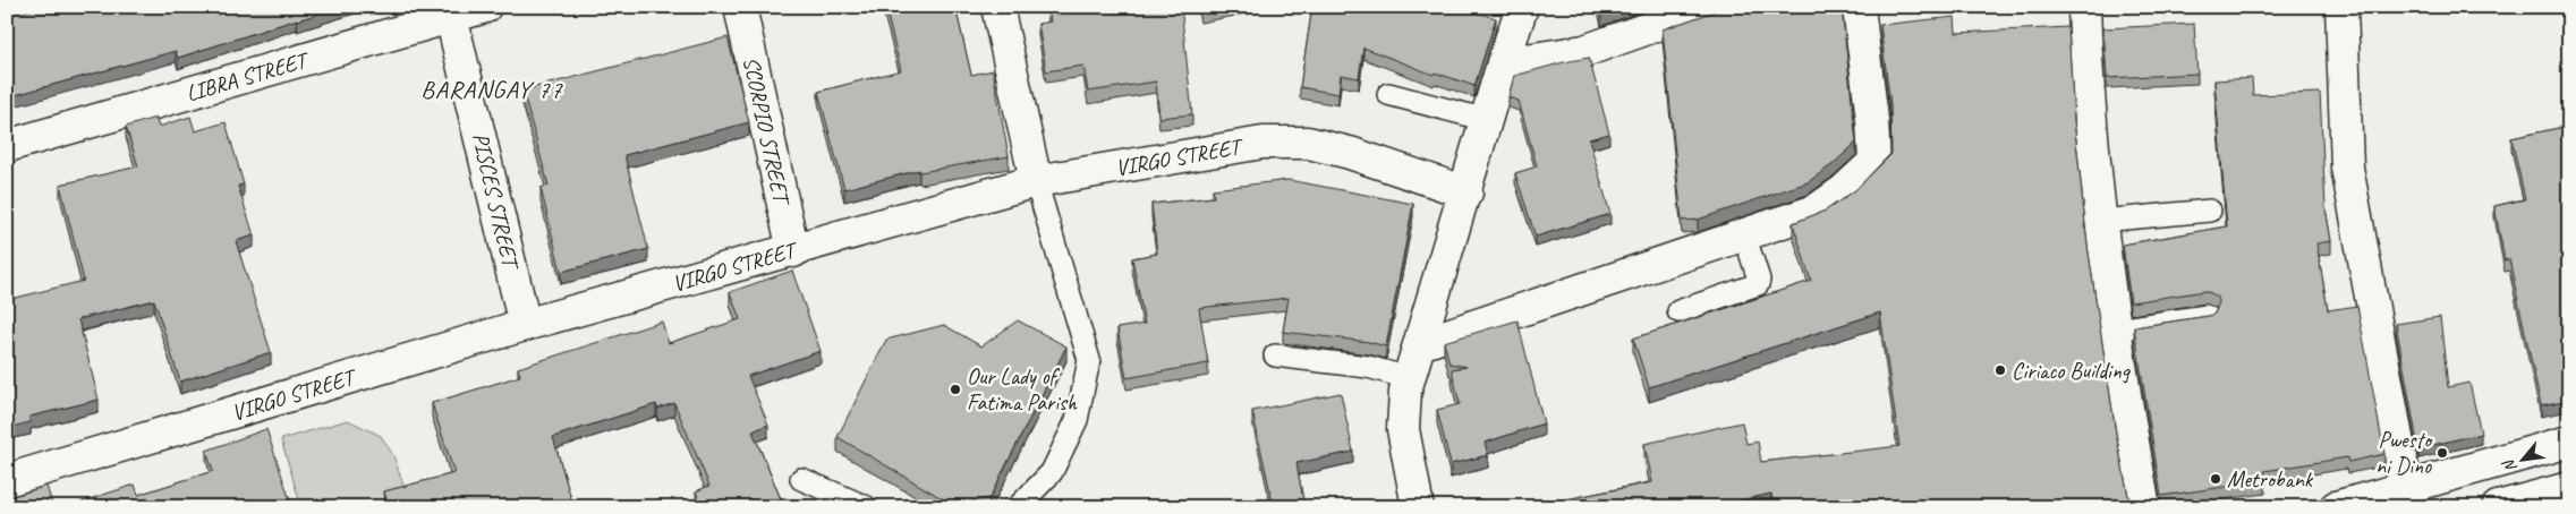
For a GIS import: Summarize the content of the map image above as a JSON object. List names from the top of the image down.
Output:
{
  "streets": {
    "street": [
      "LIBRA STREET",
      "SCORPIO STREET",
      "VIRGO STREET",
      "PISCES STREET"
    ]
  },
  "crossings": [
    ["LIBRA STREET", "PISCES STREET"],
    ["SCORPIO STREET", "VIRGO STREET"],
    ["VIRGO STREET", "PISCES STREET"]
  ],
  "districts": ["BARANGAY 77"],
  "places": [
    "Ciriaco Building",
    "Our Lady of Fatima Parish",
    "Pwesto ni Dino",
    "Metrobank"
  ],
  "north": "bottom left"
}
